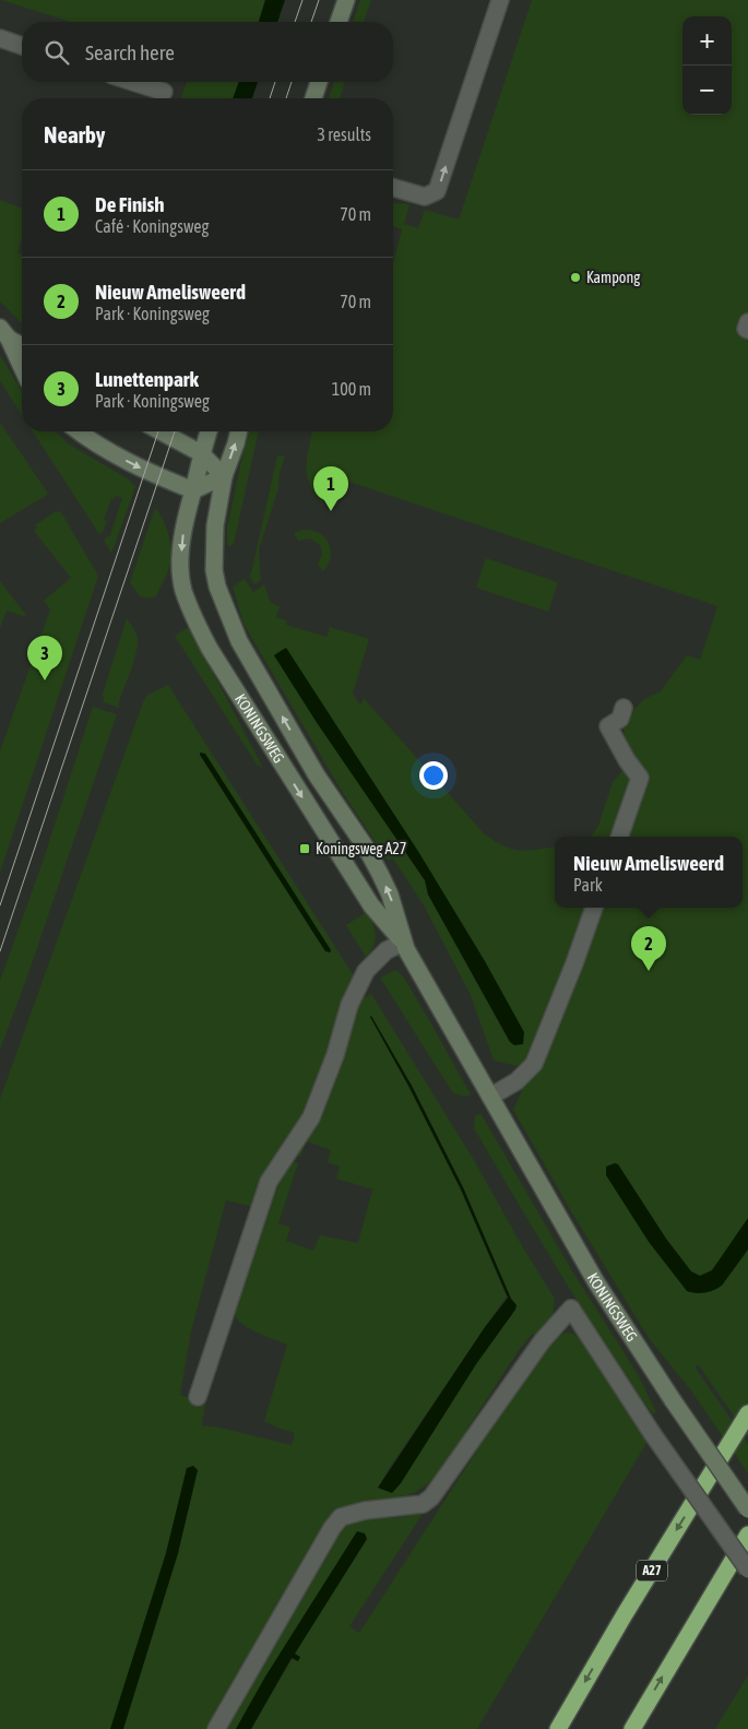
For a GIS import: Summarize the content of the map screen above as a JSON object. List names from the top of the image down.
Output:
{
  "streets": {
    "highway": ["A27"],
    "main road": ["KONINGSWEG"]
  },
  "places": {
    "other": ["Kampong"],
    "transit": ["Koningsweg A27"]
  },
  "page": {
    "map_buttons": ["+", "−"],
    "search": "Search here",
    "heading": ["Nearby", "3 results"],
    "list": [
      {
        "mark": "1",
        "name": "De Finish",
        "note": "Café · Koningsweg",
        "value": "70 m"
      },
      {
        "mark": "2",
        "name": "Nieuw Amelisweerd",
        "note": "Park · Koningsweg",
        "value": "70 m"
      },
      {
        "mark": "3",
        "name": "Lunettenpark",
        "note": "Park · Koningsweg",
        "value": "100 m"
      }
    ],
    "pins": ["1", "3", "2"],
    "popup": ["Nieuw Amelisweerd", "Park"]
  }
}
